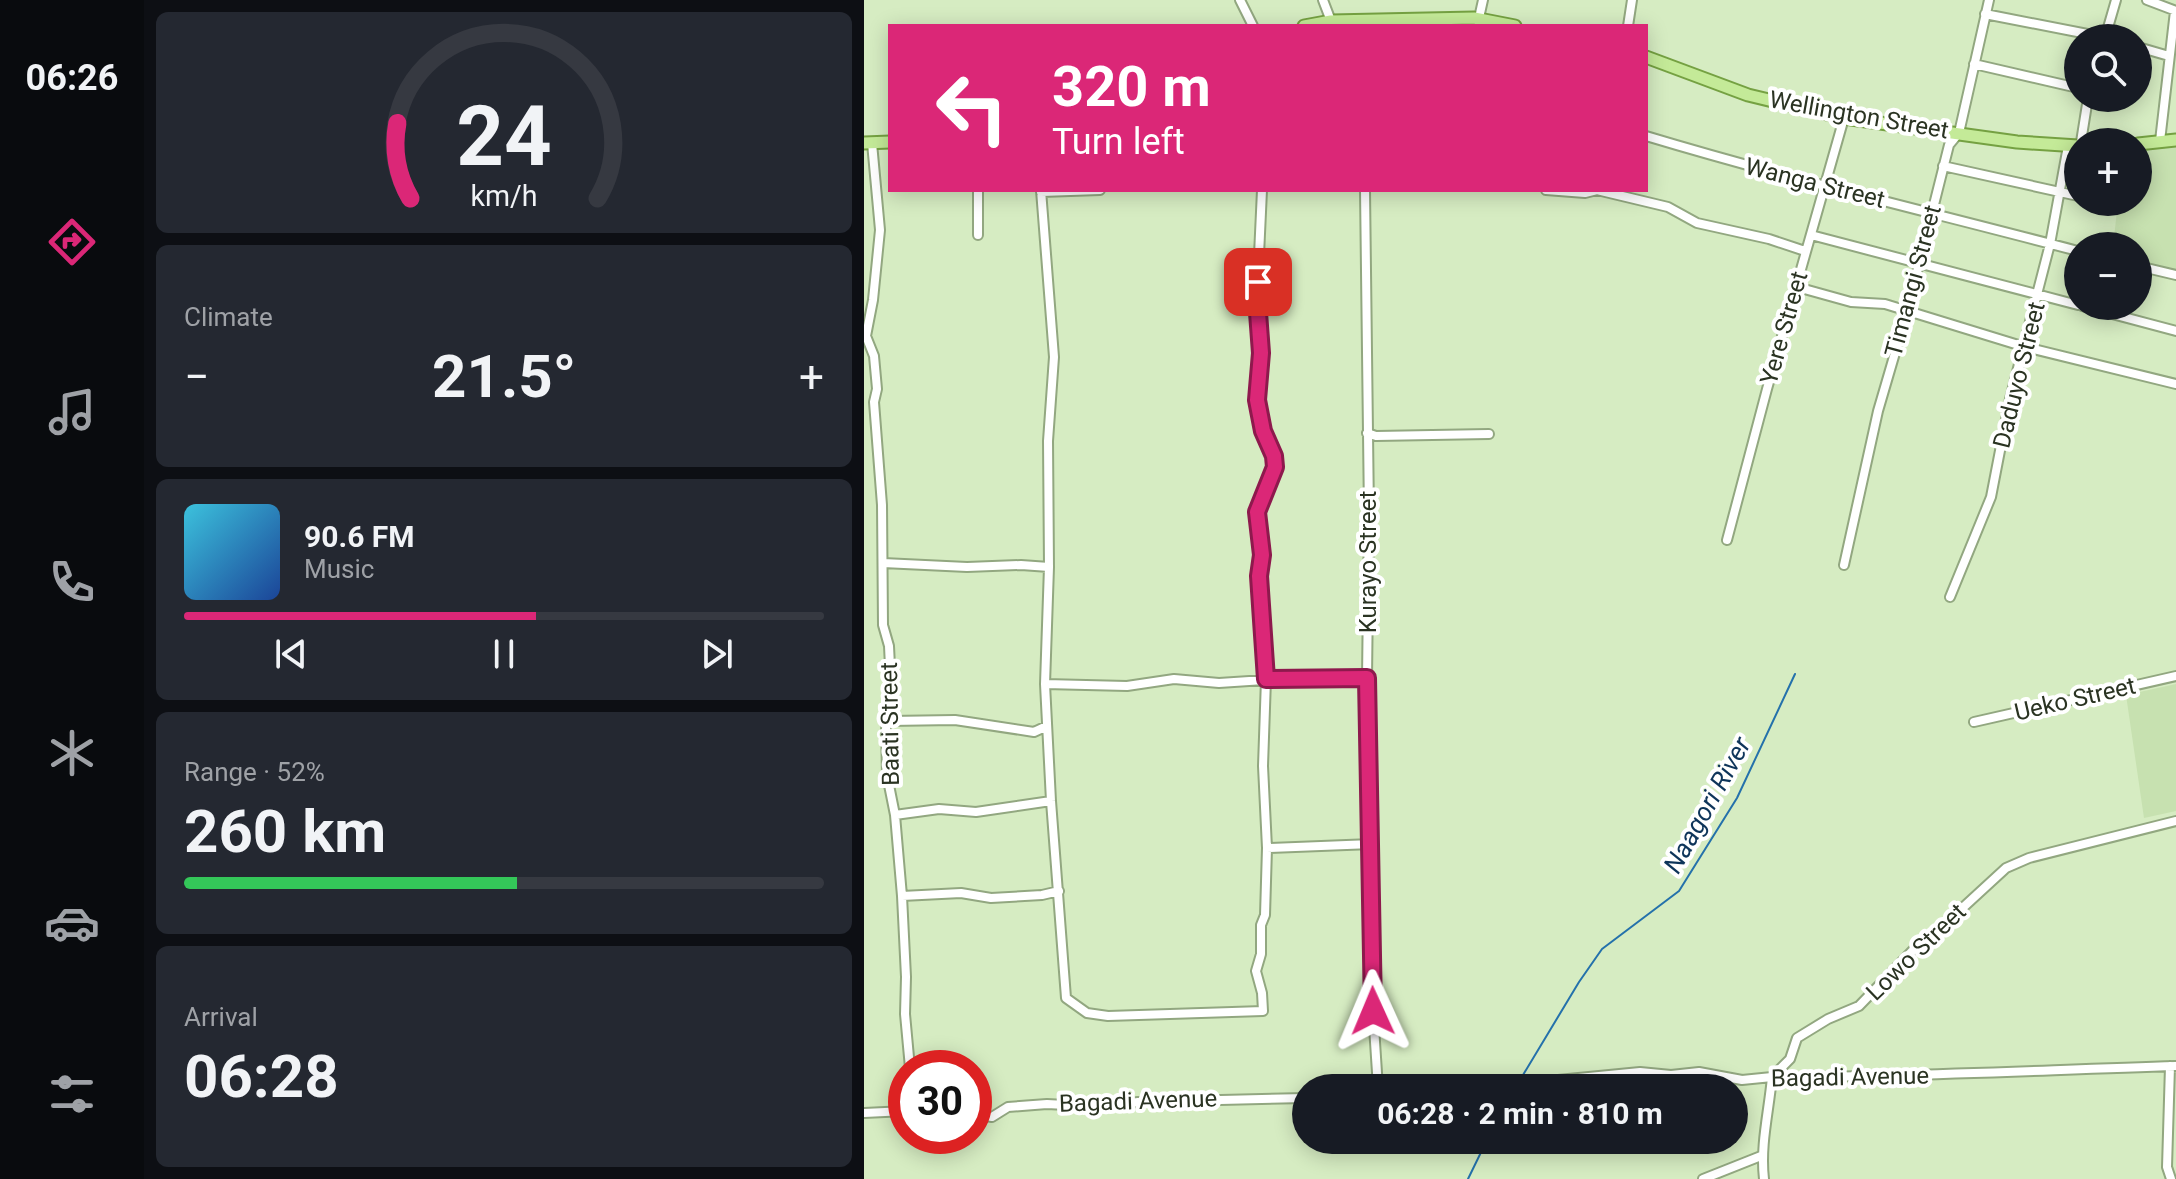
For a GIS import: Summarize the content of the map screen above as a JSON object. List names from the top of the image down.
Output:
{
  "streets": {
    "main road": ["Wellington Street"],
    "street": [
      "Wanga Street",
      "Timangi Street",
      "Yere Street",
      "Daduyo Street",
      "Kurayo Street",
      "Ueko Street",
      "Baati Street",
      "Lowo Street",
      "Bagadi Avenue"
    ]
  },
  "crossings": [
    ["Wellington Street", "Timangi Street"],
    ["Wellington Street", "Yere Street"],
    ["Wanga Street", "Timangi Street"],
    ["Wanga Street", "Yere Street"],
    ["Wanga Street", "Daduyo Street"],
    ["Lowo Street", "Bagadi Avenue"]
  ],
  "water": ["Naagori River"],
  "page": {
    "tabs": "06:26",
    "map_buttons": ["+", "−"],
    "turn": ["320 m", "Turn left"],
    "tile": [
      "Climate",
      ["Range · 52%", "260 km"],
      ["Arrival", "06:28"]
    ],
    "heat": ["−", "21.5°", "+"],
    "song": ["90.6 FM", "Music"],
    "limit": "30",
    "trip": "06:28 · 2 min · 810 m",
    "gauge": ["24", "km/h"]
  }
}
